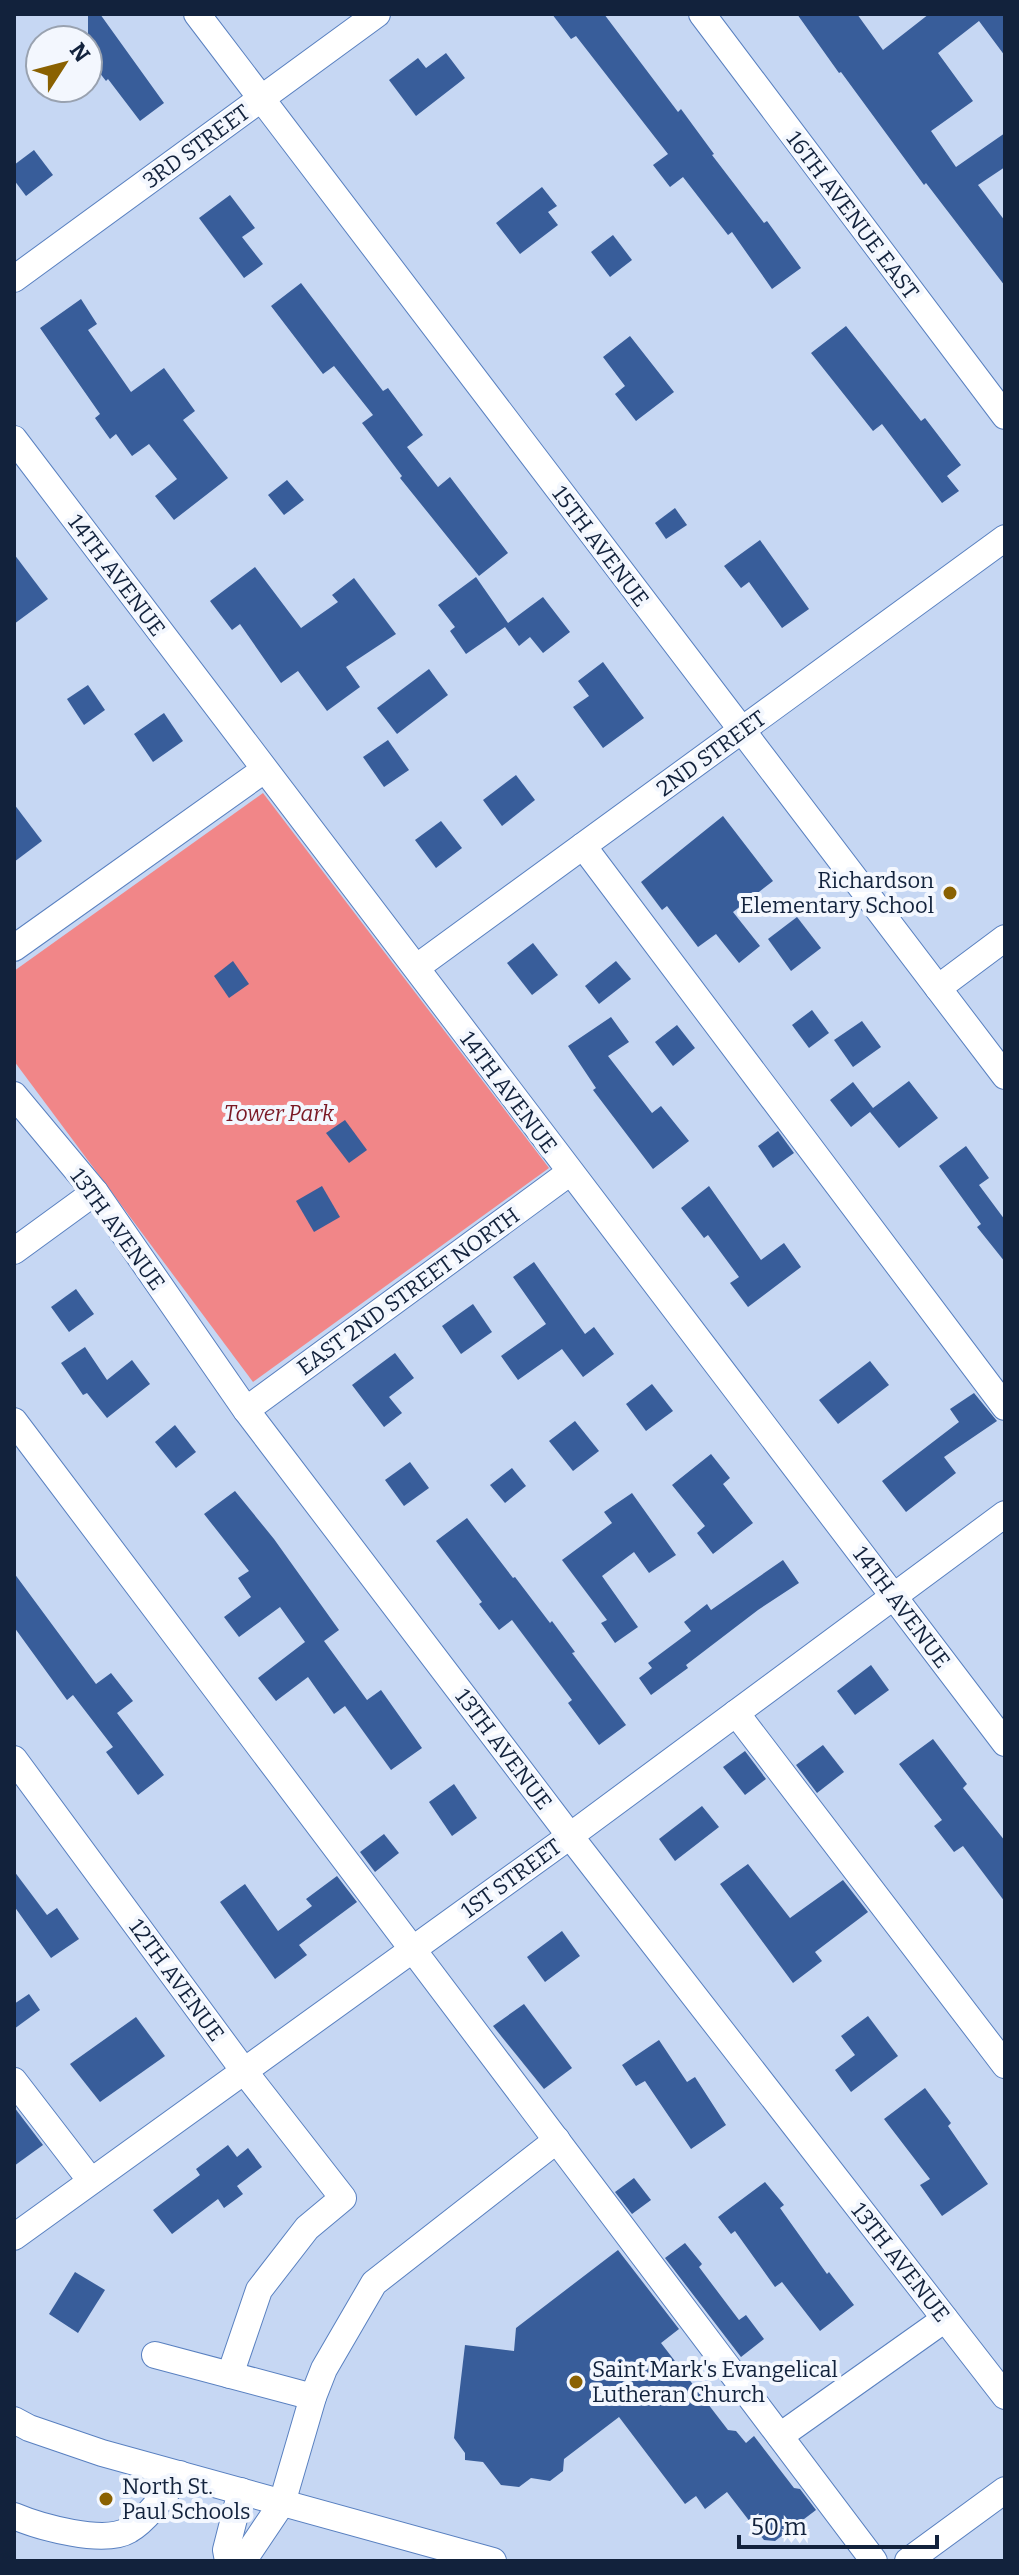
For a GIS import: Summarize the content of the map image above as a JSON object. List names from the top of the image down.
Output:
{
  "streets": {
    "street": [
      "3RD STREET",
      "16TH AVENUE EAST",
      "15TH AVENUE",
      "14TH AVENUE",
      "2ND STREET",
      "13TH AVENUE",
      "EAST 2ND STREET NORTH",
      "1ST STREET",
      "12TH AVENUE"
    ]
  },
  "crossings": [
    ["3RD STREET", "15TH AVENUE"],
    ["15TH AVENUE", "2ND STREET"],
    ["14TH AVENUE", "2ND STREET"],
    ["14TH AVENUE", "EAST 2ND STREET NORTH"],
    ["14TH AVENUE", "1ST STREET"],
    ["13TH AVENUE", "EAST 2ND STREET NORTH"],
    ["13TH AVENUE", "1ST STREET"],
    ["1ST STREET", "12TH AVENUE"]
  ],
  "parks": ["Tower Park"],
  "places": ["Richardson Elementary School", "Saint Mark's Evangelical Lutheran Church", "North St. Paul Schools"],
  "scale_bar": "50 m",
  "north": "top right"
}
